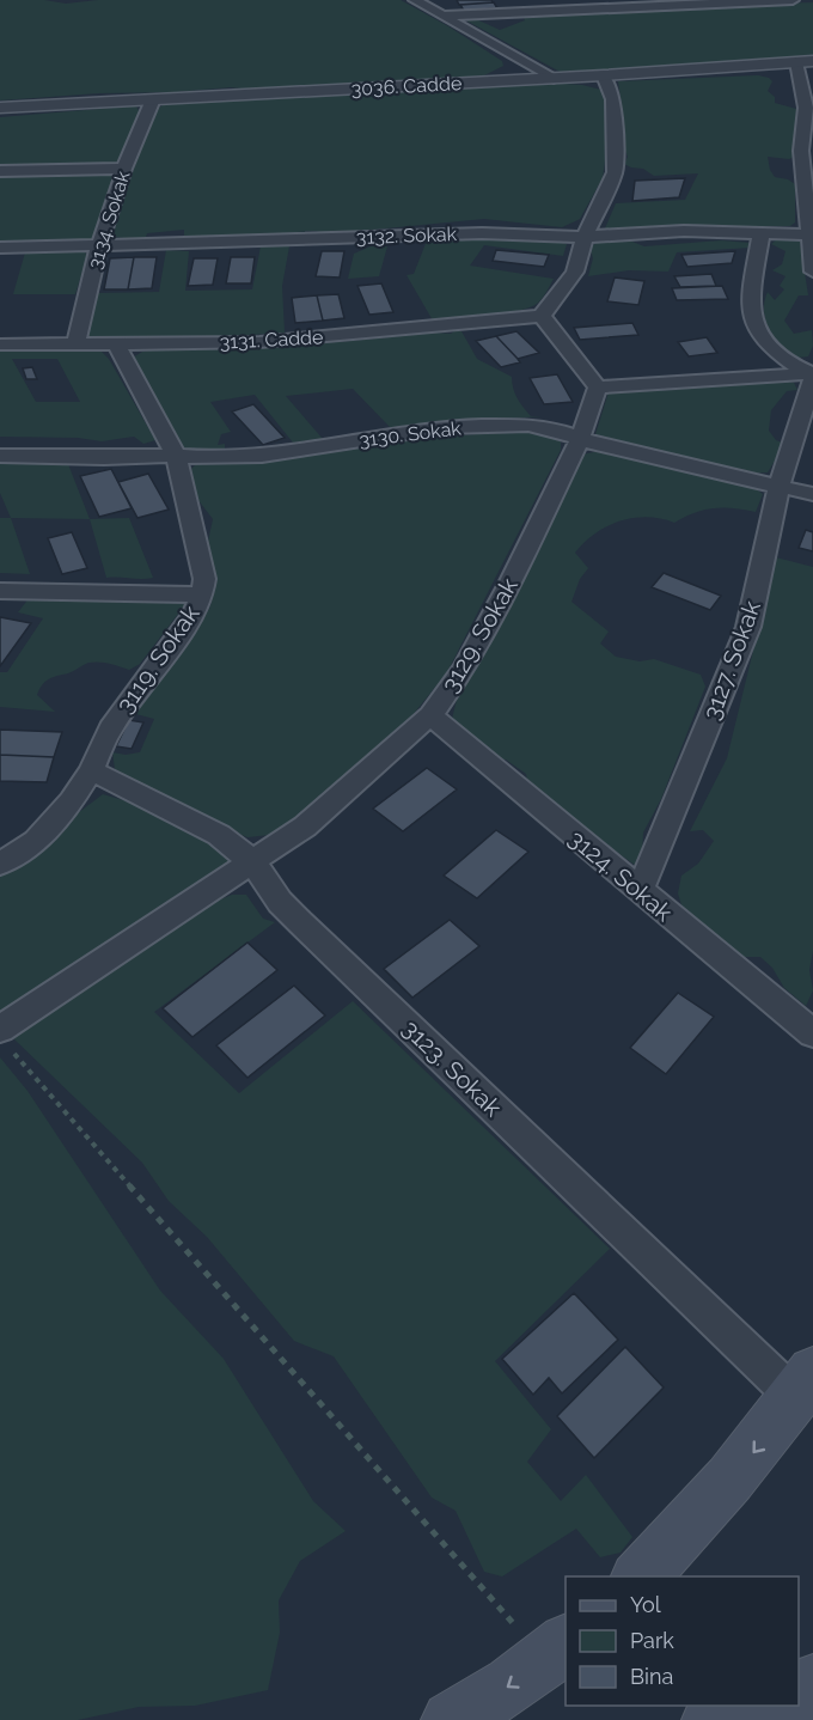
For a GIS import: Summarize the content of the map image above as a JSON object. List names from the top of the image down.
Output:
{
  "streets": {
    "street": [
      "3036. Cadde",
      "3134. Sokak",
      "3132. Sokak",
      "3131. Cadde",
      "3130. Sokak",
      "3129. Sokak",
      "3119. Sokak",
      "3127. Sokak",
      "3124. Sokak",
      "3123. Sokak"
    ]
  },
  "crossings": [
    ["3036. Cadde", "3134. Sokak"],
    ["3134. Sokak", "3132. Sokak"],
    ["3134. Sokak", "3131. Cadde"],
    ["3131. Cadde", "3119. Sokak"],
    ["3130. Sokak", "3129. Sokak"],
    ["3130. Sokak", "3119. Sokak"],
    ["3130. Sokak", "3127. Sokak"],
    ["3129. Sokak", "3124. Sokak"],
    ["3129. Sokak", "3123. Sokak"],
    ["3119. Sokak", "3123. Sokak"],
    ["3127. Sokak", "3124. Sokak"]
  ],
  "legend": ["Yol", "Park", "Bina"]
}
